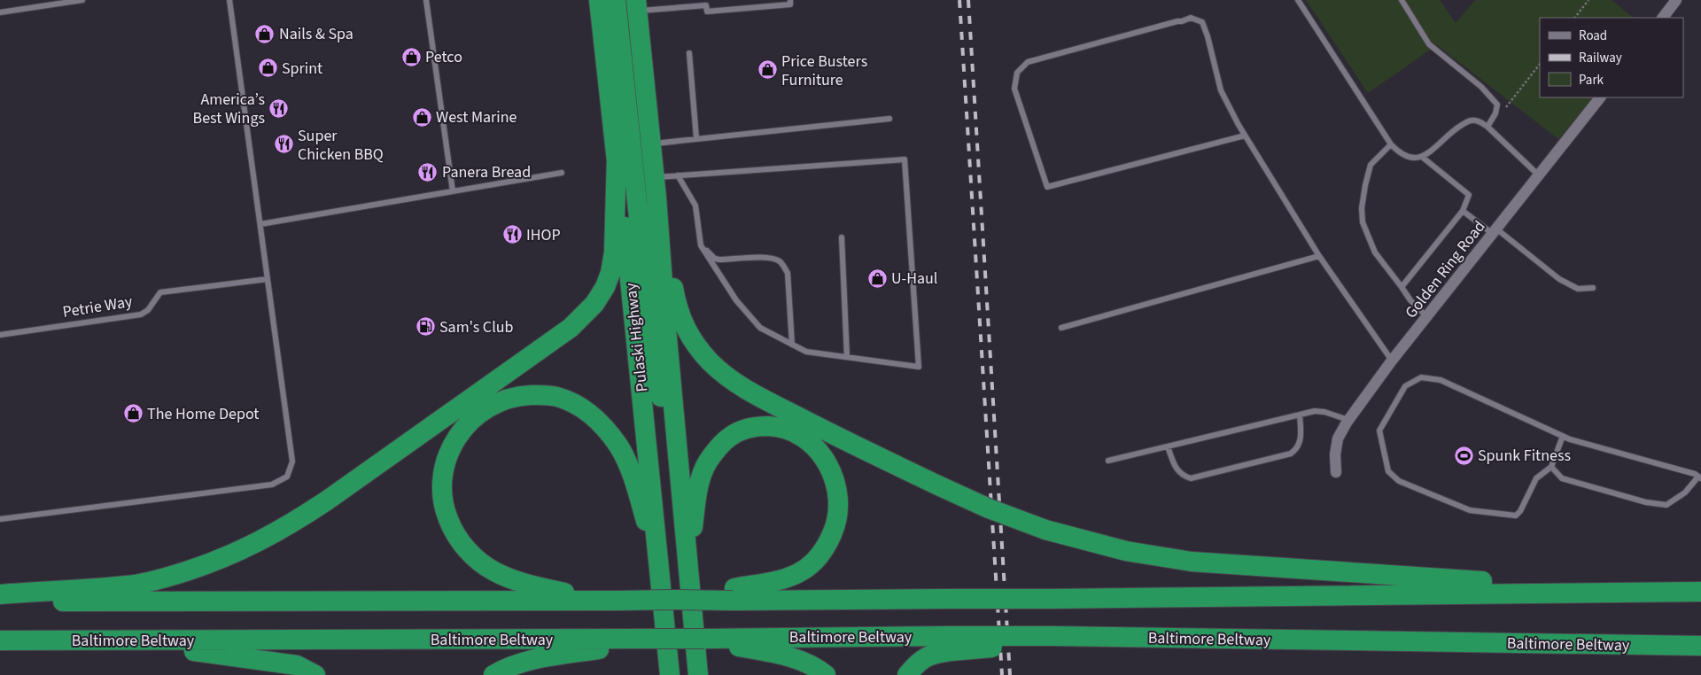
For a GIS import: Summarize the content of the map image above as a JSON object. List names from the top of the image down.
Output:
{
  "streets": {
    "highway": ["Pulaski Highway", "Baltimore Beltway"],
    "street": ["Golden Ring Road"],
    "lane": ["Petrie Way"]
  },
  "crossings": [
    ["Pulaski Highway", "Baltimore Beltway"]
  ],
  "places": {
    "shop": [
      "Nails & Spa",
      "Petco",
      "Sprint",
      "Price Busters Furniture",
      "West Marine",
      "U-Haul",
      "The Home Depot"
    ],
    "restaurant": [
      "America’s Best Wings",
      "Super Chicken BBQ",
      "Panera Bread",
      "IHOP"
    ],
    "fuel station": ["Sam's Club"],
    "sports": ["Spunk Fitness"]
  },
  "legend": ["Road", "Railway", "Park"]
}
